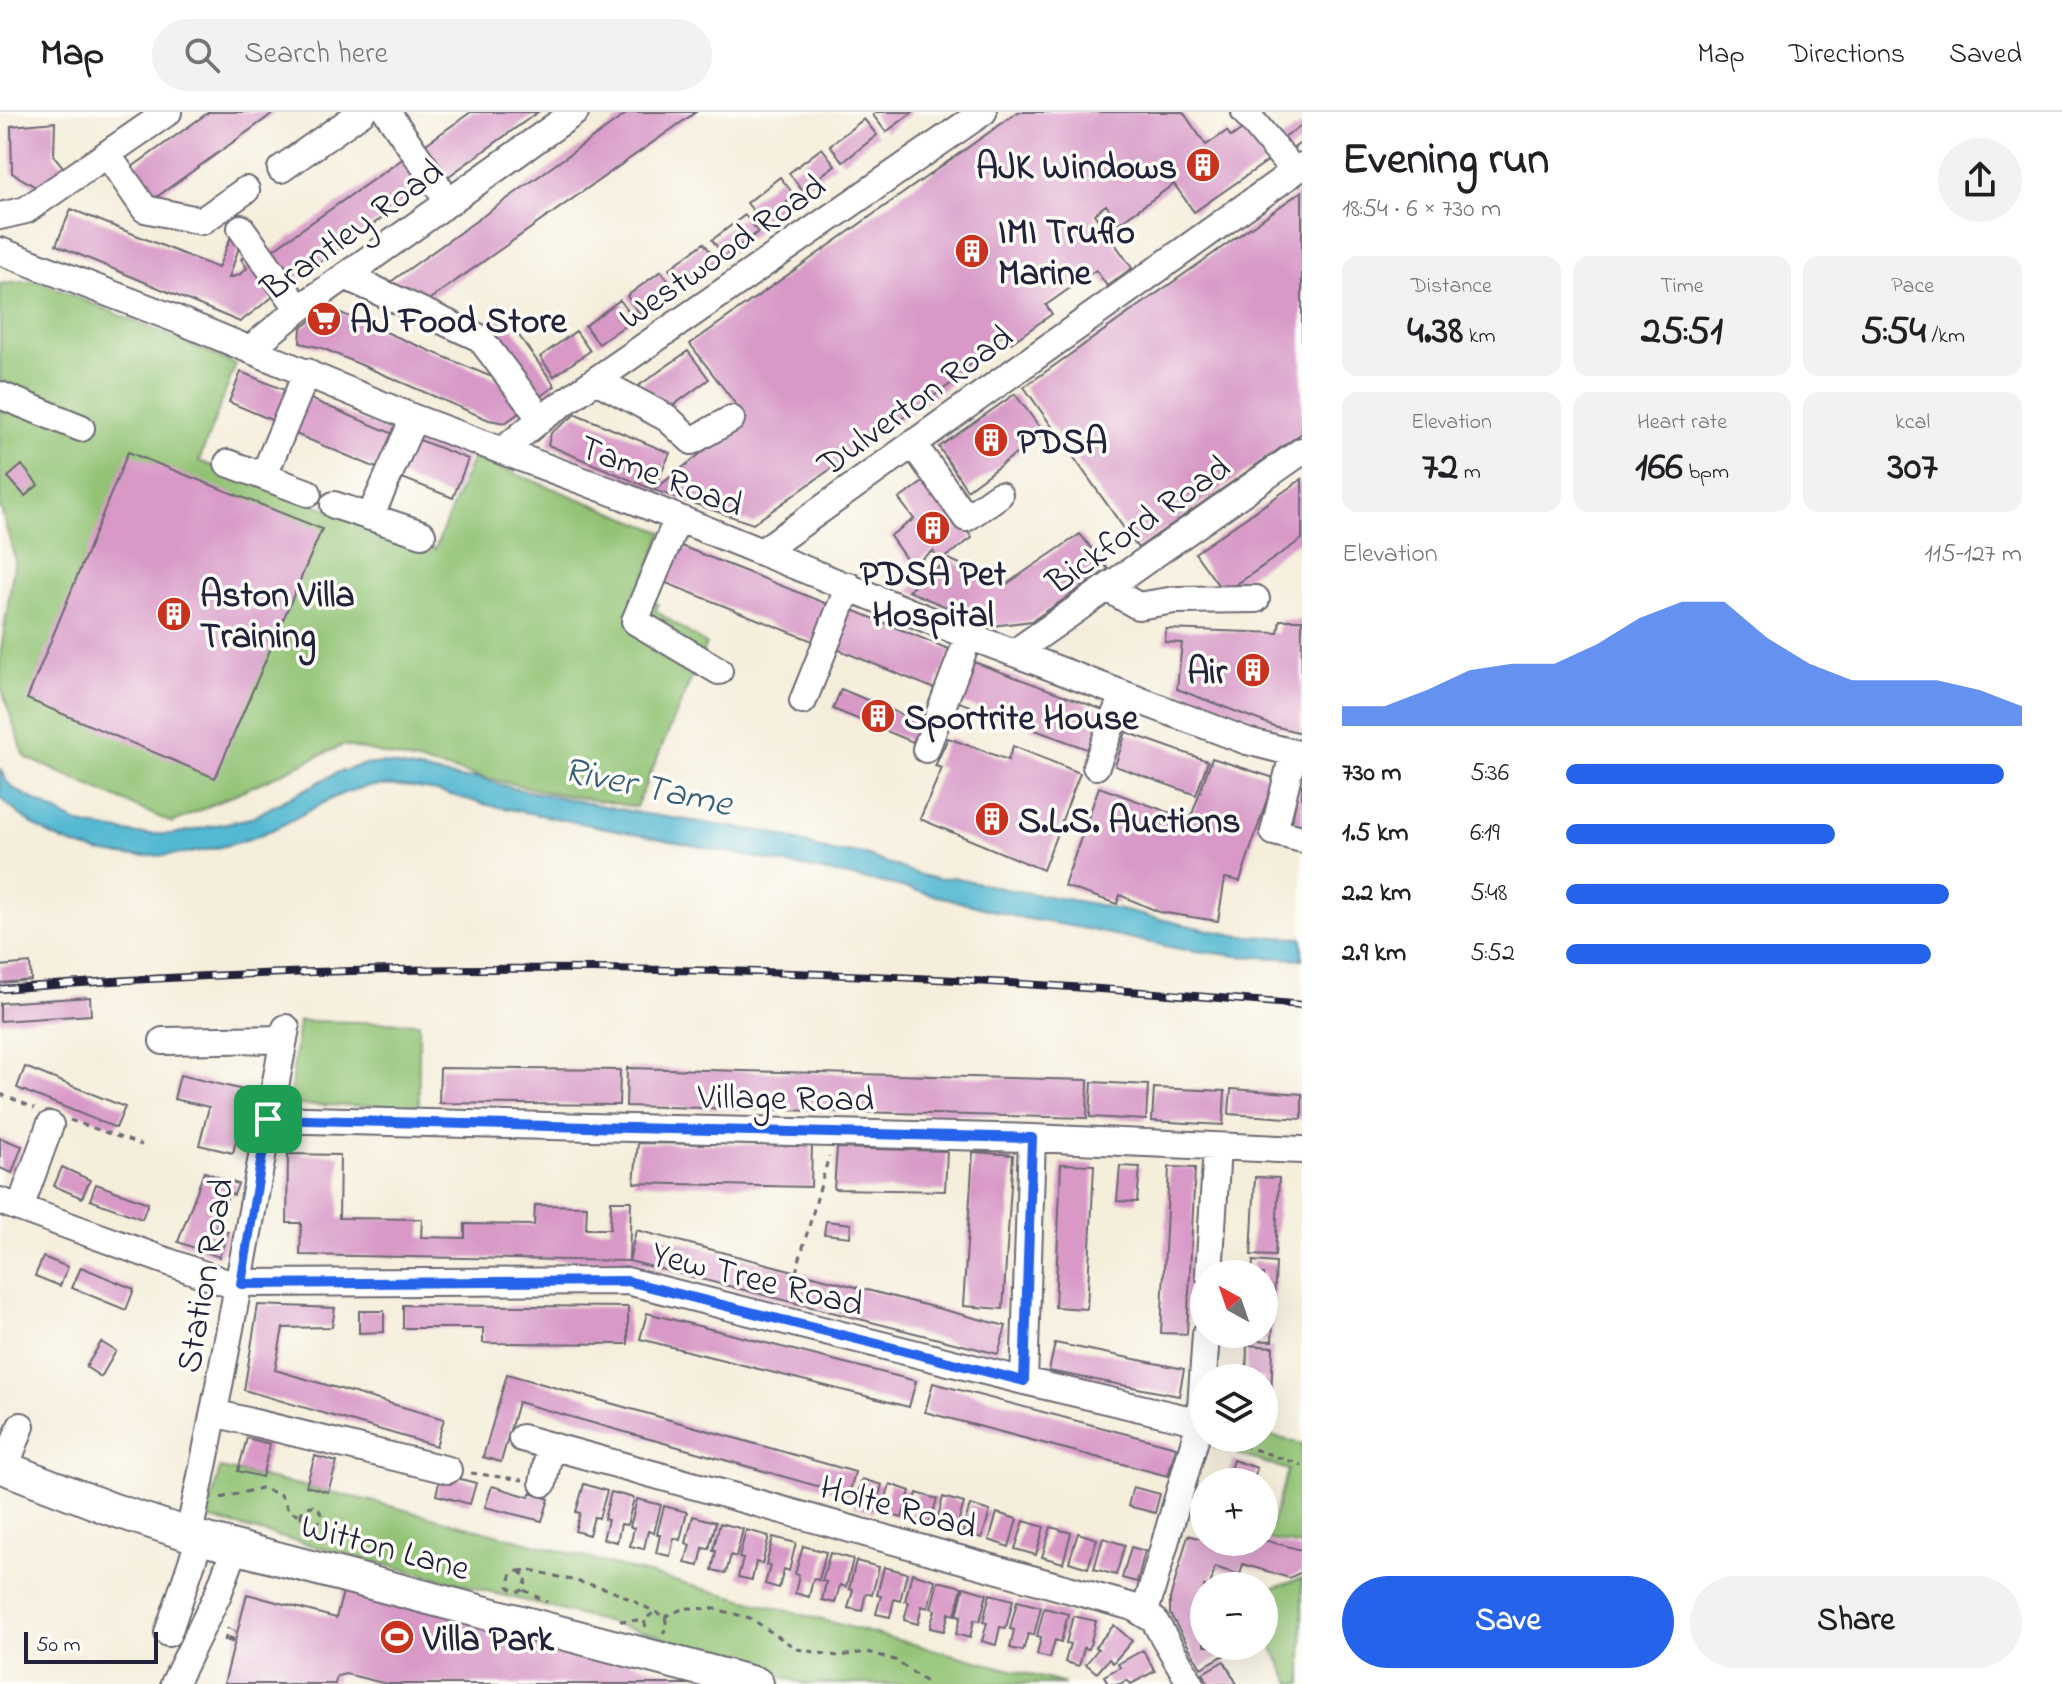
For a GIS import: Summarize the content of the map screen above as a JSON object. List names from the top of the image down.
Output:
{
  "streets": {
    "main road": ["Witton Lane"],
    "street": [
      "Brantley Road",
      "Westwood Road",
      "Dulverton Road",
      "Tame Road",
      "Bickford Road",
      "Village Road",
      "Station Road",
      "Yew Tree Road",
      "Holte Road"
    ]
  },
  "crossings": [
    ["Brantley Road", "Tame Road"],
    ["Westwood Road", "Tame Road"],
    ["Dulverton Road", "Tame Road"],
    ["Tame Road", "Bickford Road"],
    ["Village Road", "Station Road"],
    ["Station Road", "Yew Tree Road"],
    ["Station Road", "Witton Lane"]
  ],
  "water": ["River Tame"],
  "places": {
    "building": [
      "AJK Windows",
      "IMI Truflo Marine",
      "PDSA",
      "PDSA Pet Hospital",
      "Aston Villa Training",
      "Air",
      "Sportrite House",
      "S.L.S. Auctions"
    ],
    "supermarket": ["AJ Food Store"],
    "sports": ["Villa Park"]
  },
  "scale_bar": "50 m",
  "north": "top left",
  "page": {
    "header": "Map",
    "search": "Search here",
    "nav": ["Map", "Directions", "Saved"],
    "heading": ["Evening run", "18:54 · 6 × 730 m"],
    "stats": [
      ["Distance", "4.38 km"],
      ["Time", "25:51"],
      ["Pace", "5:54 /km"],
      ["Elevation", "72 m"],
      ["Heart rate", "166 bpm"],
      ["kcal", "307"]
    ],
    "chart": ["Elevation", "115–127 m"],
    "list": [
      {
        "name": "730 m",
        "note": "5:36"
      },
      {
        "name": "1.5 km",
        "note": "6:19"
      },
      {
        "name": "2.2 km",
        "note": "5:48"
      },
      {
        "name": "2.9 km",
        "note": "5:52"
      }
    ],
    "map_buttons": ["+", "−"],
    "buttons": ["Save", "Share"],
    "scale": "50 m"
  }
}
